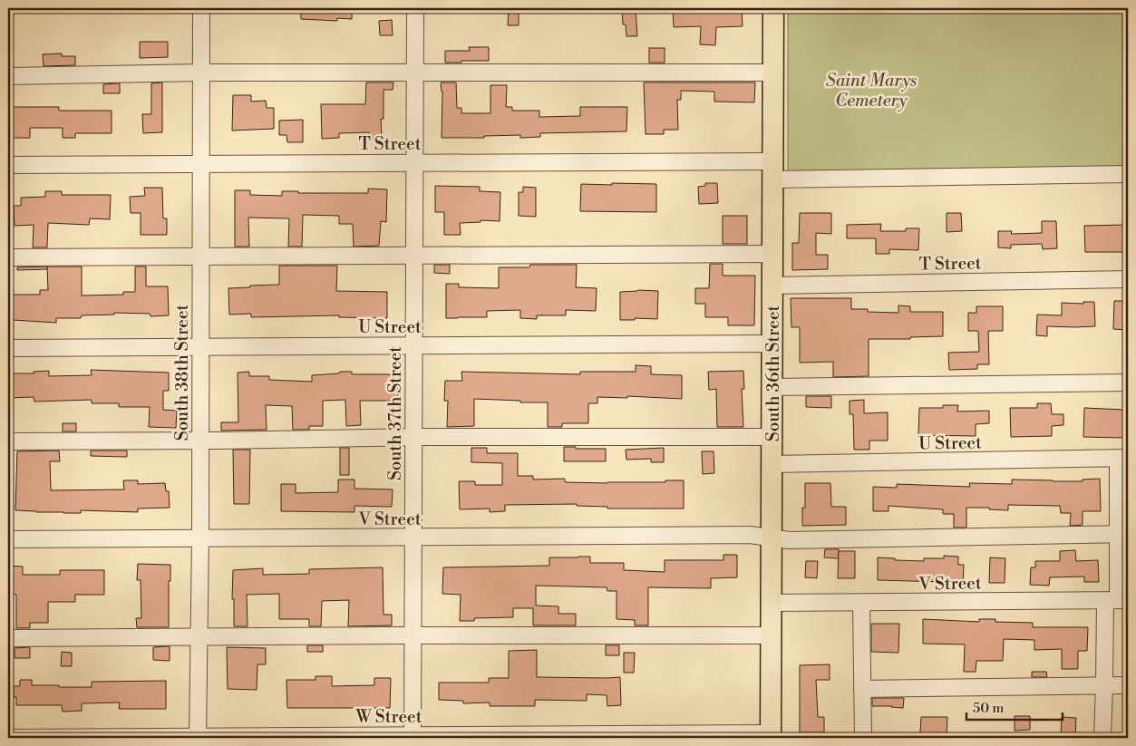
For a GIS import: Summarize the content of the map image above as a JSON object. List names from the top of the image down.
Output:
{
  "streets": {
    "main road": ["South 36th Street"],
    "street": [
      "T Street",
      "U Street",
      "South 38th Street",
      "South 37th Street",
      "V Street",
      "W Street"
    ]
  },
  "crossings": [
    ["T Street", "South 38th Street"],
    ["T Street", "South 36th Street"],
    ["T Street", "South 37th Street"],
    ["U Street", "South 38th Street"],
    ["U Street", "South 36th Street"],
    ["U Street", "South 37th Street"],
    ["South 38th Street", "V Street"],
    ["South 38th Street", "W Street"],
    ["South 36th Street", "V Street"],
    ["South 36th Street", "W Street"],
    ["South 37th Street", "V Street"],
    ["South 37th Street", "W Street"]
  ],
  "parks": ["Saint Marys Cemetery"],
  "scale_bar": "50 m"
}
